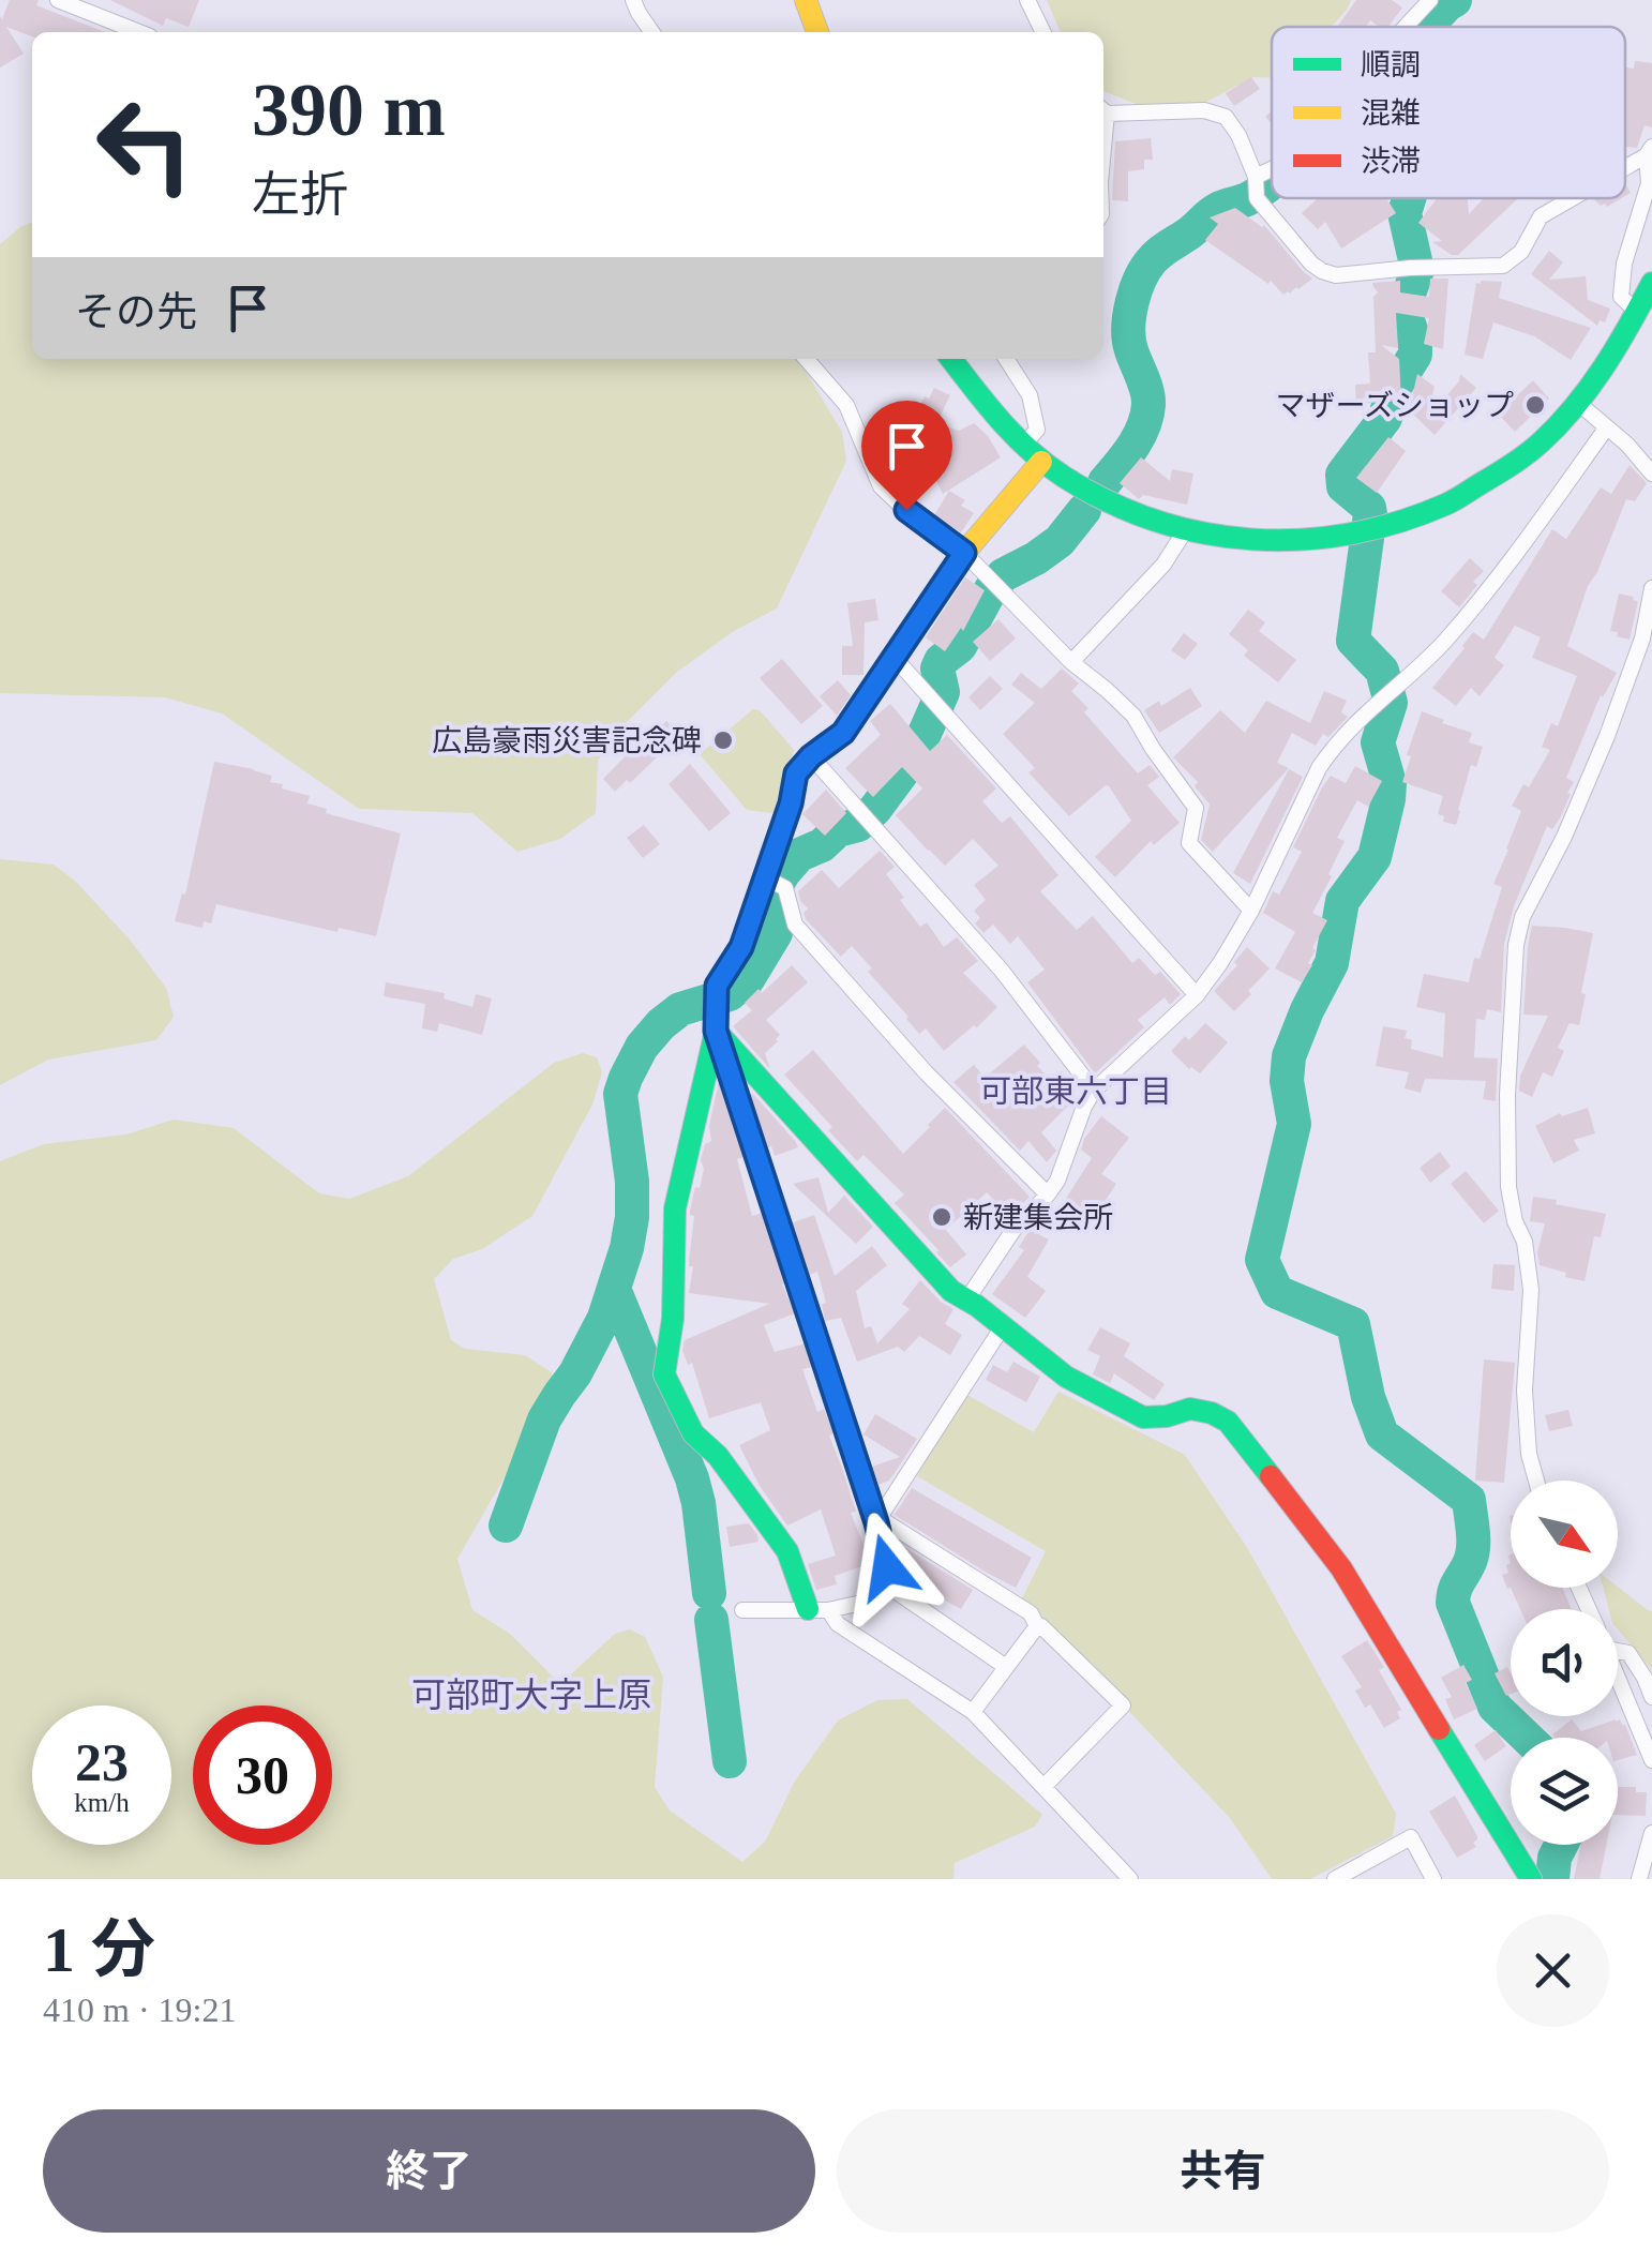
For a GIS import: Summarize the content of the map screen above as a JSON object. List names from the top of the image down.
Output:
{
  "districts": ["可部東六丁目", "可部町大字上原"],
  "places": ["マザーズショップ", "広島豪雨災害記念碑", "新建集会所"],
  "legend": ["順調", "混雑", "渋滞"],
  "north": "bottom right",
  "page": {
    "turn": ["390 m", "左折"],
    "then": "その先",
    "speed": "23 km/h",
    "limit": "30",
    "heading": ["1 分", "410 m · 19:21"],
    "buttons": ["終了", "共有"]
  }
}
